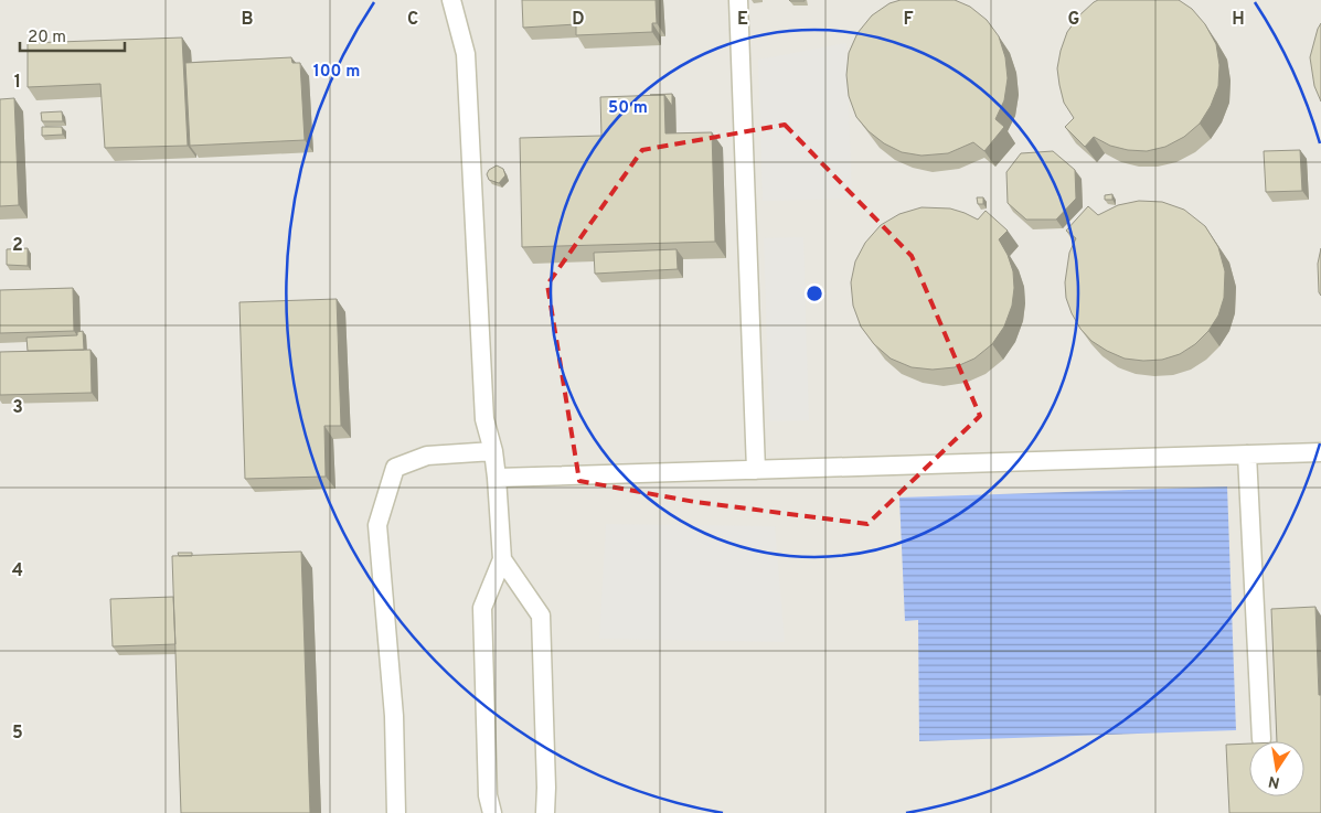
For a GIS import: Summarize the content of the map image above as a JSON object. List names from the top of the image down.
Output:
{
  "scale_bar": "20 m",
  "north": "bottom",
  "grid": {
    "columns": [
      "B",
      "C",
      "D",
      "E",
      "F",
      "G",
      "H"
    ],
    "rows": [
      "1",
      "2",
      "3",
      "4",
      "5"
    ]
  },
  "rings": ["100 m", "50 m"]
}
